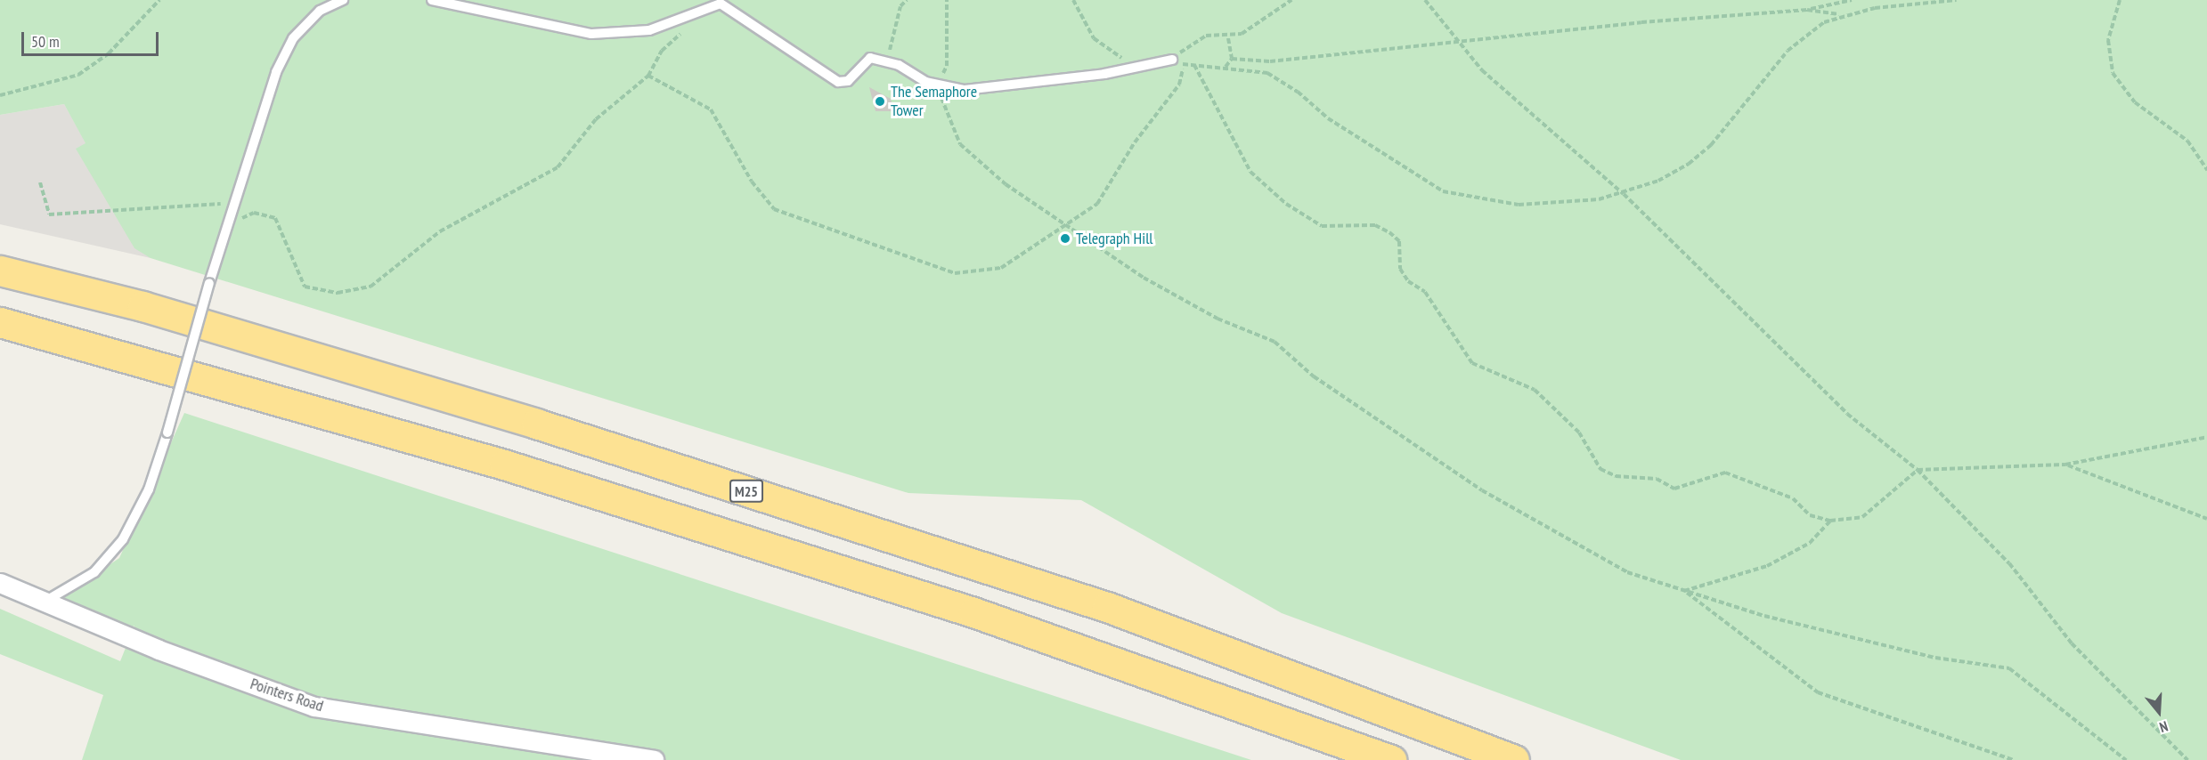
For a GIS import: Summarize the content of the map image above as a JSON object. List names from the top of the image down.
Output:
{
  "streets": {
    "highway": ["M25"],
    "street": ["Pointers Road"]
  },
  "places": ["The Semaphore Tower", "Telegraph Hill"],
  "scale_bar": "50 m",
  "north": "bottom"
}
